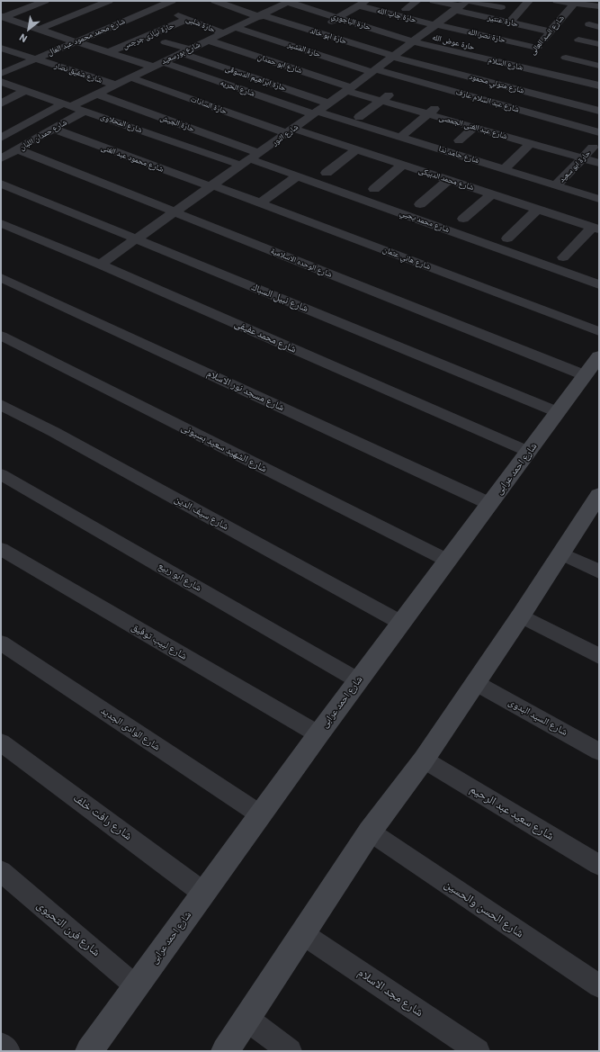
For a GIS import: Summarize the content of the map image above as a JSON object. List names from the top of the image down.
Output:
{
  "streets": {
    "street": [
      "حارة جاب الله",
      "حارة عنتير",
      "حارة الباجوري",
      "حارة شلبى",
      "شارع السد العالى",
      "حارة نيازى جرجس",
      "حارة ابو خالد",
      "حارة نصر الله",
      "شارع محمد محمود عبد العال",
      "حارة المشير",
      "شارع بورسعيد",
      "شارع ابو حمدان",
      "شارع السلام",
      "شارع شفيق نصار",
      "حارة ابراهيم الدسوقى",
      "شارع متولي محمود",
      "شارع الحريه",
      "شارع عبد السلام عارف",
      "حارة السادات",
      "شارع المحلاوى",
      "حارة الجيش",
      "شارع عبد الغنى الجمصى",
      "شارع حمدان اللبان",
      "شارع النور",
      "شارع حامد ندا",
      "شارع محمود عبد الغنى",
      "حارة ابو سعيد",
      "شارع محمد الدبيكى",
      "شارع محمد يحيي",
      "شارع هاني عثمان",
      "شارع الوحده الاسلامية",
      "شارع نبيل السباك",
      "شارع محمد عفيفى",
      "شارع مسجد نور الاسلام",
      "شارع الشهيد سعيد بسيونى",
      "شارع احمد عرابى",
      "شارع سيف الدين",
      "شارع ابو ربيع",
      "شارع لبيب توفيق",
      "شارع السيد البدوى",
      "شارع الوادى الجديد",
      "شارع سعيد عبد الرحيم",
      "شارع رافت خلف",
      "شارع الحسن والحسين",
      "شارع فرن التحيوى",
      "شارع مجد الاسلام"
    ]
  },
  "crossings": [
    ["حارة جاب الله", "حارة نصر الله"],
    ["حارة جاب الله", "شارع النور"],
    ["حارة عنتير", "شارع السد العالى"],
    ["حارة عنتير", "شارع النور"],
    ["حارة الباجوري", "شارع بورسعيد"],
    ["حارة الباجوري", "شارع السلام"],
    ["حارة الباجوري", "شارع النور"],
    ["حارة شلبى", "حارة نيازى جرجس"],
    ["حارة شلبى", "شارع محمد محمود عبد العال"],
    ["حارة شلبى", "شارع بورسعيد"],
    ["شارع السد العالى", "حارة نصر الله"],
    ["شارع السد العالى", "شارع السلام"],
    ["حارة نيازى جرجس", "شارع الحريه"],
    ["حارة ابو خالد", "شارع بورسعيد"],
    ["حارة ابو خالد", "شارع متولي محمود"],
    ["حارة ابو خالد", "شارع النور"],
    ["حارة نصر الله", "شارع النور"],
    ["شارع محمد محمود عبد العال", "شارع شفيق نصار"],
    ["شارع محمد محمود عبد العال", "شارع الحريه"],
    ["حارة المشير", "شارع بورسعيد"],
    ["حارة المشير", "شارع عبد السلام عارف"],
    ["حارة المشير", "شارع النور"],
    ["شارع بورسعيد", "شارع ابو حمدان"],
    ["شارع بورسعيد", "شارع شفيق نصار"],
    ["شارع بورسعيد", "حارة ابراهيم الدسوقى"],
    ["شارع بورسعيد", "شارع الحريه"],
    ["شارع بورسعيد", "حارة السادات"],
    ["شارع بورسعيد", "شارع المحلاوى"],
    ["شارع بورسعيد", "حارة الجيش"],
    ["شارع ابو حمدان", "شارع عبد الغنى الجمصى"],
    ["شارع ابو حمدان", "شارع النور"],
    ["شارع السلام", "شارع النور"],
    ["حارة ابراهيم الدسوقى", "شارع النور"],
    ["شارع متولي محمود", "شارع النور"],
    ["شارع الحريه", "شارع النور"],
    ["شارع الحريه", "شارع حامد ندا"],
    ["شارع عبد السلام عارف", "شارع النور"],
    ["حارة السادات", "شارع النور"],
    ["حارة السادات", "شارع محمد الدبيكى"],
    ["شارع المحلاوى", "حارة الجيش"],
    ["شارع المحلاوى", "شارع حمدان اللبان"],
    ["شارع المحلاوى", "شارع النور"],
    ["شارع المحلاوى", "شارع محمد يحيي"],
    ["حارة الجيش", "شارع النور"],
    ["حارة الجيش", "شارع محمد يحيي"],
    ["شارع عبد الغنى الجمصى", "شارع النور"],
    ["شارع عبد الغنى الجمصى", "حارة ابو سعيد"],
    ["شارع حمدان اللبان", "شارع محمود عبد الغنى"],
    ["شارع حمدان اللبان", "شارع الوحده الاسلامية"],
    ["شارع النور", "شارع حامد ندا"],
    ["شارع النور", "شارع محمود عبد الغنى"],
    ["شارع النور", "شارع محمد الدبيكى"],
    ["شارع النور", "شارع محمد يحيي"],
    ["شارع النور", "شارع هاني عثمان"],
    ["شارع النور", "شارع الوحده الاسلامية"],
    ["شارع النور", "شارع نبيل السباك"],
    ["شارع النور", "شارع محمد عفيفى"],
    ["شارع حامد ندا", "حارة ابو سعيد"],
    ["شارع محمود عبد الغنى", "شارع هاني عثمان"],
    ["شارع الوحده الاسلامية", "شارع احمد عرابى"],
    ["شارع نبيل السباك", "شارع احمد عرابى"],
    ["شارع محمد عفيفى", "شارع احمد عرابى"],
    ["شارع مسجد نور الاسلام", "شارع احمد عرابى"],
    ["شارع الشهيد سعيد بسيونى", "شارع احمد عرابى"],
    ["شارع احمد عرابى", "شارع سيف الدين"],
    ["شارع احمد عرابى", "شارع ابو ربيع"],
    ["شارع احمد عرابى", "شارع لبيب توفيق"],
    ["شارع احمد عرابى", "شارع الوادى الجديد"],
    ["شارع احمد عرابى", "شارع رافت خلف"],
    ["شارع احمد عرابى", "شارع فرن التحيوى"]
  ],
  "north": "bottom left"
}
